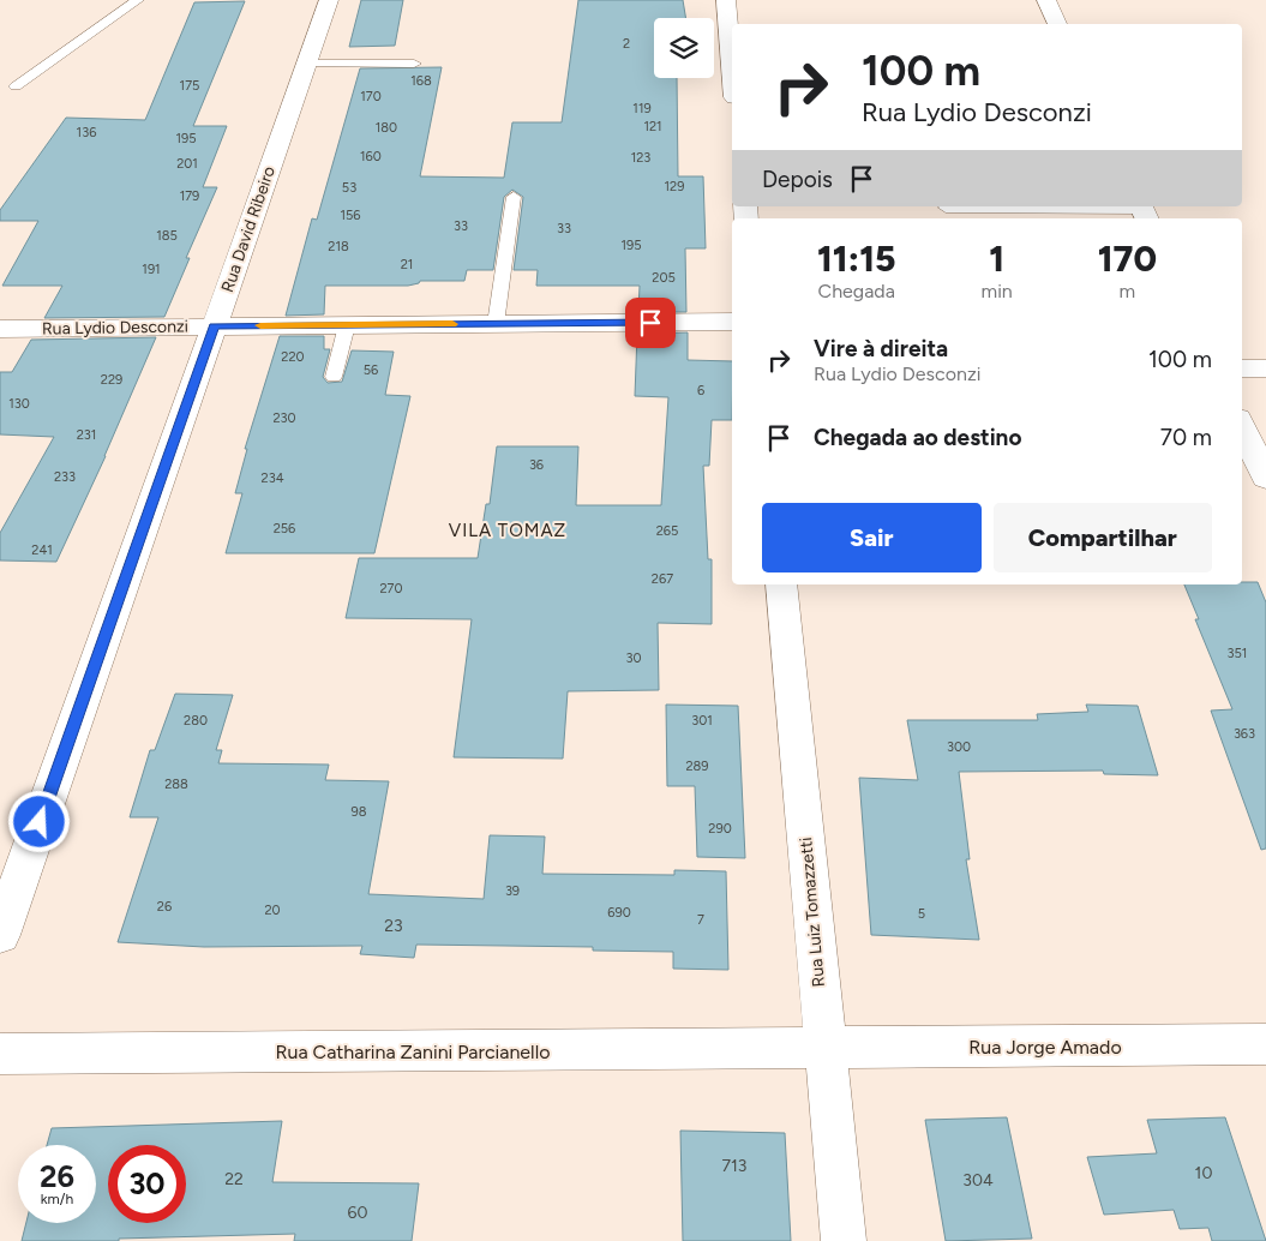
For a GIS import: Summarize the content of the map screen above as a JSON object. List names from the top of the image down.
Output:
{
  "streets": {
    "street": [
      "Rua David Ribeiro",
      "Rua Lydio Desconzi",
      "Rua Luiz Tomazzetti",
      "Rua Jorge Amado",
      "Rua Catharina Zanini Parcianello"
    ]
  },
  "crossings": [
    ["Rua David Ribeiro", "Rua Lydio Desconzi"],
    ["Rua Luiz Tomazzetti", "Rua Jorge Amado"],
    ["Rua Luiz Tomazzetti", "Rua Catharina Zanini Parcianello"],
    ["Rua Jorge Amado", "Rua Catharina Zanini Parcianello"]
  ],
  "districts": ["VILA TOMAZ"],
  "house_numbers": [
    "2",
    "168",
    "175",
    "170",
    "119",
    "121",
    "180",
    "136",
    "195",
    "160",
    "123",
    "201",
    "129",
    "53",
    "179",
    "156",
    "33",
    "33",
    "185",
    "195",
    "218",
    "21",
    "191",
    "205",
    "220",
    "56",
    "229",
    "6",
    "130",
    "230",
    "231",
    "36",
    "233",
    "234",
    "256",
    "265",
    "241",
    "267",
    "270",
    "351",
    "30",
    "280",
    "301",
    "363",
    "300",
    "289",
    "288",
    "98",
    "290",
    "39",
    "26",
    "20",
    "690",
    "5",
    "7",
    "23",
    "713",
    "10",
    "22",
    "304",
    "60"
  ],
  "page": {
    "turn": ["100 m", "Rua Lydio Desconzi"],
    "then": "Depois",
    "eta": [
      "11:15",
      "Chegada",
      "1",
      "min",
      "170",
      "m"
    ],
    "list": [
      {
        "name": "Vire à direita",
        "note": "Rua Lydio Desconzi",
        "value": "100 m"
      },
      {
        "name": "Chegada ao destino",
        "value": "70 m"
      }
    ],
    "buttons": ["Sair", "Compartilhar"],
    "speed": "26 km/h",
    "limit": "30"
  }
}
